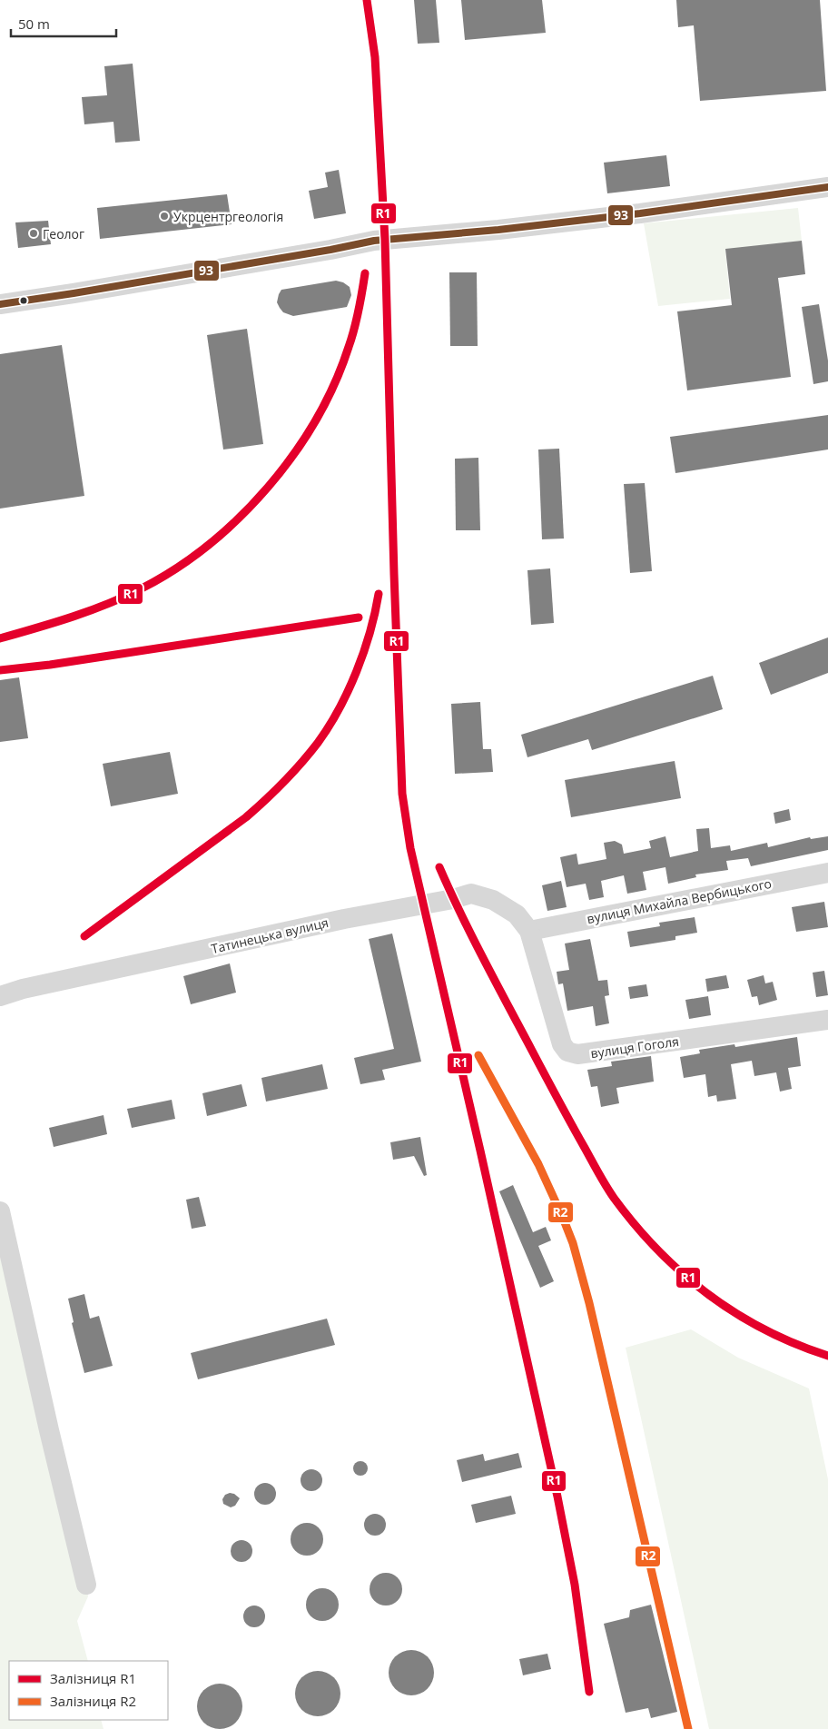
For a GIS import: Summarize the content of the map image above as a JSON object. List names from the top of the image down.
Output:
{
  "streets": {
    "street": ["вулиця Михайла Вербицького", "Татинецька вулиця", "вулиця Гоголя"]
  },
  "crossings": [
    ["вулиця Михайла Вербицького", "Татинецька вулиця"],
    ["вулиця Михайла Вербицького", "вулиця Гоголя"],
    ["Татинецька вулиця", "вулиця Гоголя"]
  ],
  "places": ["Укрцентргеологія", "Геолог"],
  "lines": ["rail line R1", "transit line 93", "rail line R2"],
  "legend": ["Залізниця R1", "Залізниця R2"],
  "scale_bar": "50 m"
}
